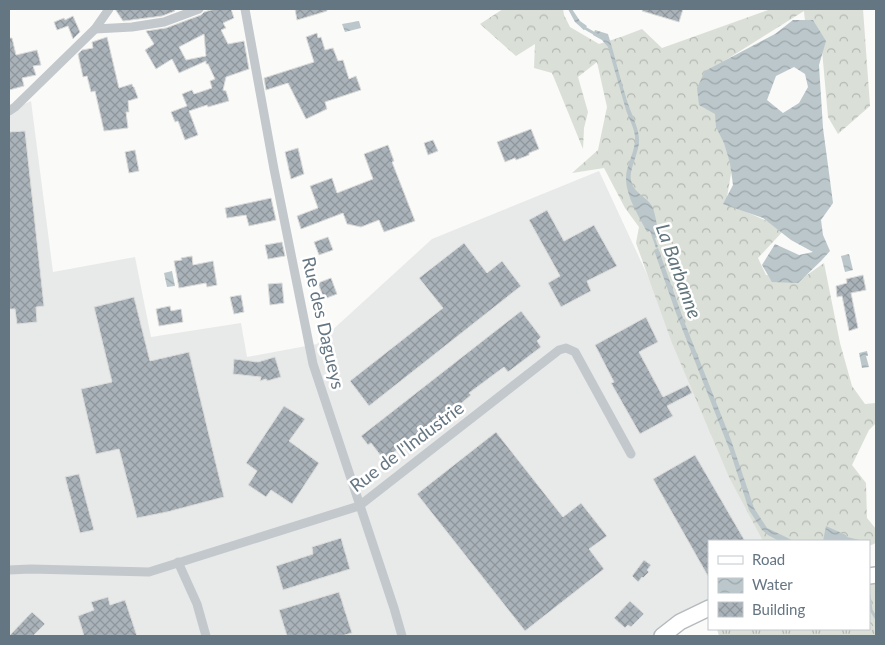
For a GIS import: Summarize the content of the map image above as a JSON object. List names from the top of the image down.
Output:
{
  "streets": {
    "street": ["Rue des Dagueys", "Rue de l'Industrie"]
  },
  "crossings": [
    ["Rue des Dagueys", "Rue de l'Industrie"]
  ],
  "water": ["La Barbanne"],
  "legend": ["Road", "Water", "Building"]
}
